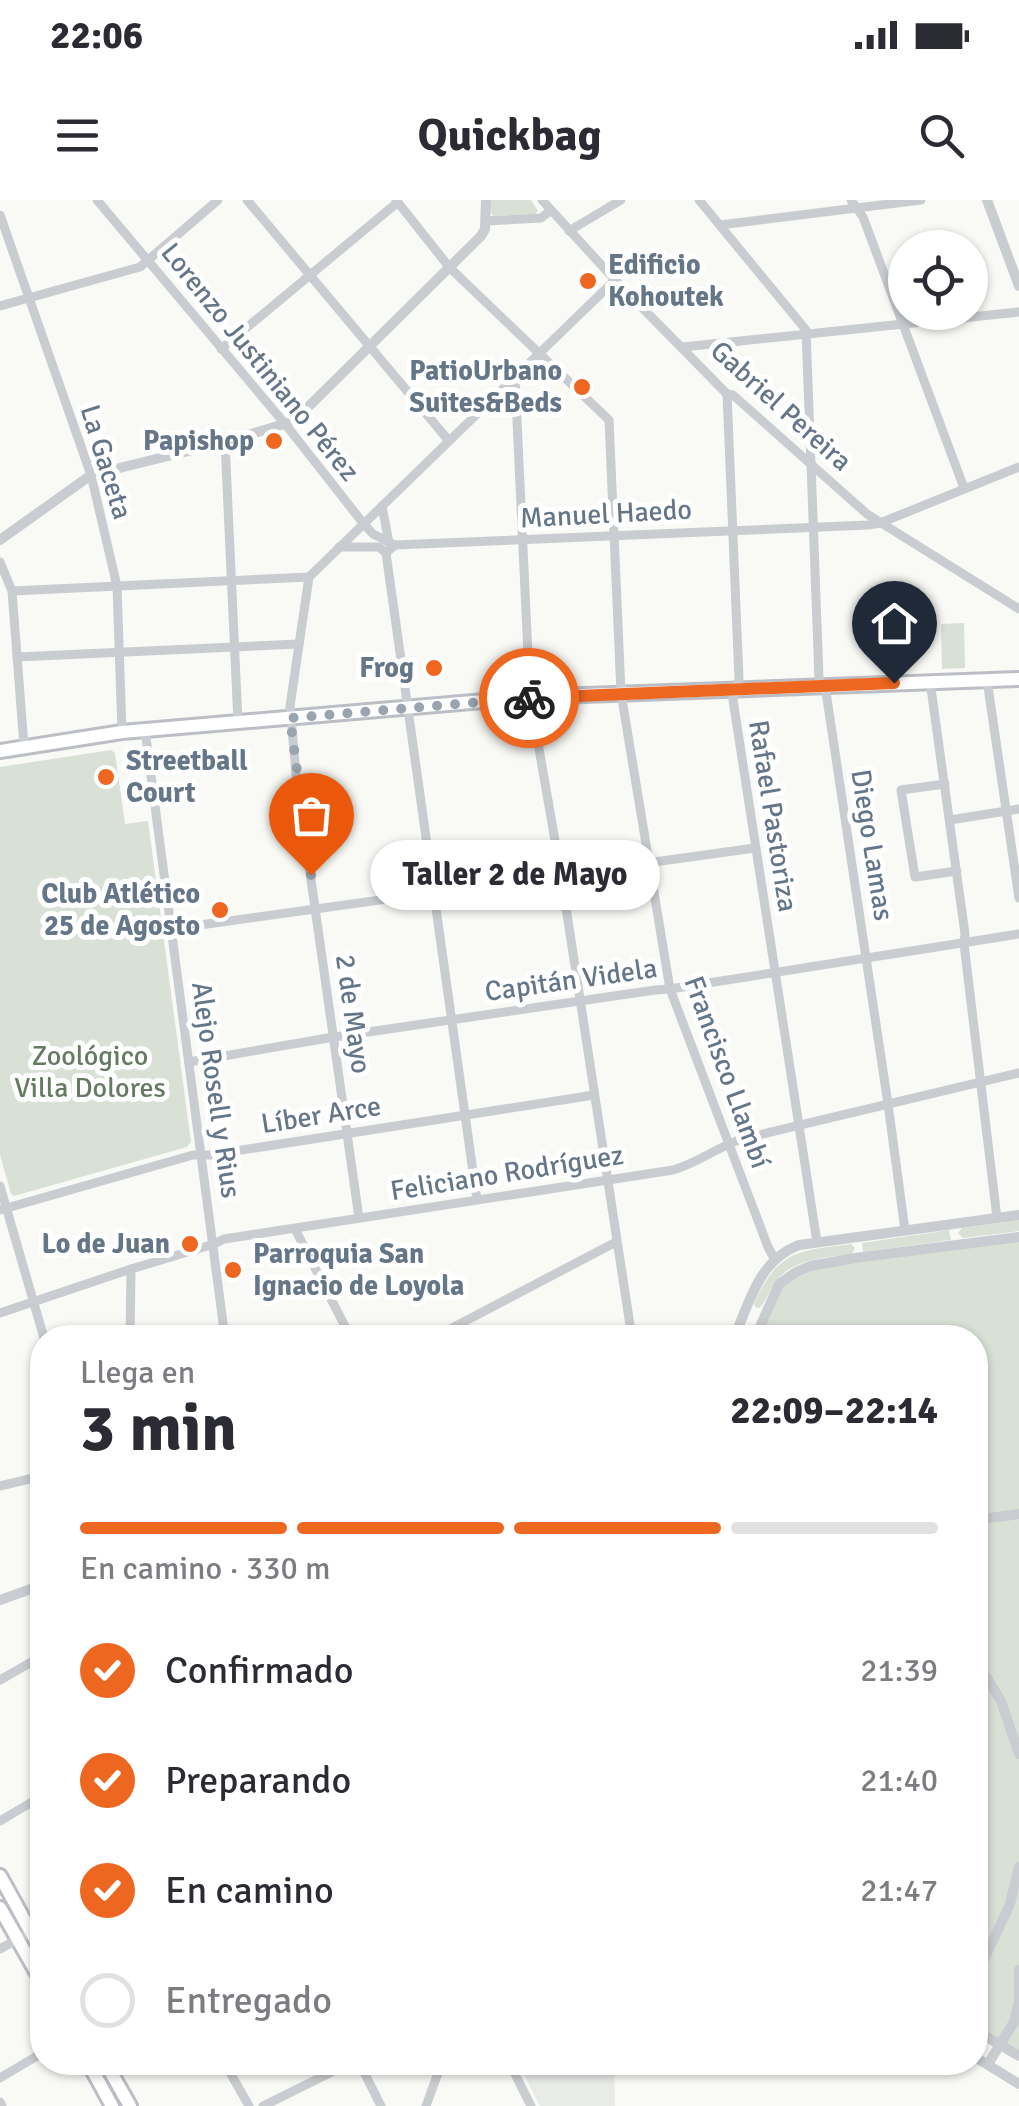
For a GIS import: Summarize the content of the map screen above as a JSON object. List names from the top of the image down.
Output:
{
  "streets": {
    "street": [
      "Lorenzo Justiniano Pérez",
      "Gabriel Pereira",
      "La Gaceta",
      "Manuel Haedo",
      "Rafael Pastoriza",
      "Diego Lamas",
      "Capitán Videla",
      "2 de Mayo",
      "Francisco Llambí",
      "Alejo Rosell y Rius",
      "Líber Arce",
      "Feliciano Rodríguez"
    ]
  },
  "crossings": [
    ["Lorenzo Justiniano Pérez", "Manuel Haedo"],
    ["Gabriel Pereira", "Manuel Haedo"],
    ["Gabriel Pereira", "Rafael Pastoriza"],
    ["Gabriel Pereira", "Diego Lamas"],
    ["Manuel Haedo", "Rafael Pastoriza"],
    ["Manuel Haedo", "Diego Lamas"],
    ["Manuel Haedo", "Francisco Llambí"],
    ["Rafael Pastoriza", "Capitán Videla"],
    ["Rafael Pastoriza", "Feliciano Rodríguez"],
    ["Diego Lamas", "Capitán Videla"],
    ["Diego Lamas", "Feliciano Rodríguez"],
    ["Capitán Videla", "2 de Mayo"],
    ["Capitán Videla", "Francisco Llambí"],
    ["Capitán Videla", "Alejo Rosell y Rius"],
    ["2 de Mayo", "Líber Arce"],
    ["2 de Mayo", "Feliciano Rodríguez"],
    ["Francisco Llambí", "Feliciano Rodríguez"],
    ["Alejo Rosell y Rius", "Líber Arce"],
    ["Alejo Rosell y Rius", "Feliciano Rodríguez"]
  ],
  "parks": ["Zoológico Villa Dolores"],
  "places": [
    "Edificio Kohoutek",
    "PatioUrbano Suites&Beds",
    "Papishop",
    "Frog",
    "Streetball Court",
    "Taller 2 de Mayo",
    "Club Atlético 25 de Agosto",
    "Lo de Juan",
    "Parroquia San Ignacio de Loyola"
  ],
  "page": {
    "status": "22:06",
    "header": "Quickbag",
    "bubble": "Taller 2 de Mayo",
    "heading": ["3 min", "Llega en", "22:09–22:14"],
    "bar": "En camino · 330 m",
    "list": [
      ["Confirmado", "21:39"],
      ["Preparando", "21:40"],
      ["En camino", "21:47"],
      "Entregado"
    ]
  }
}
